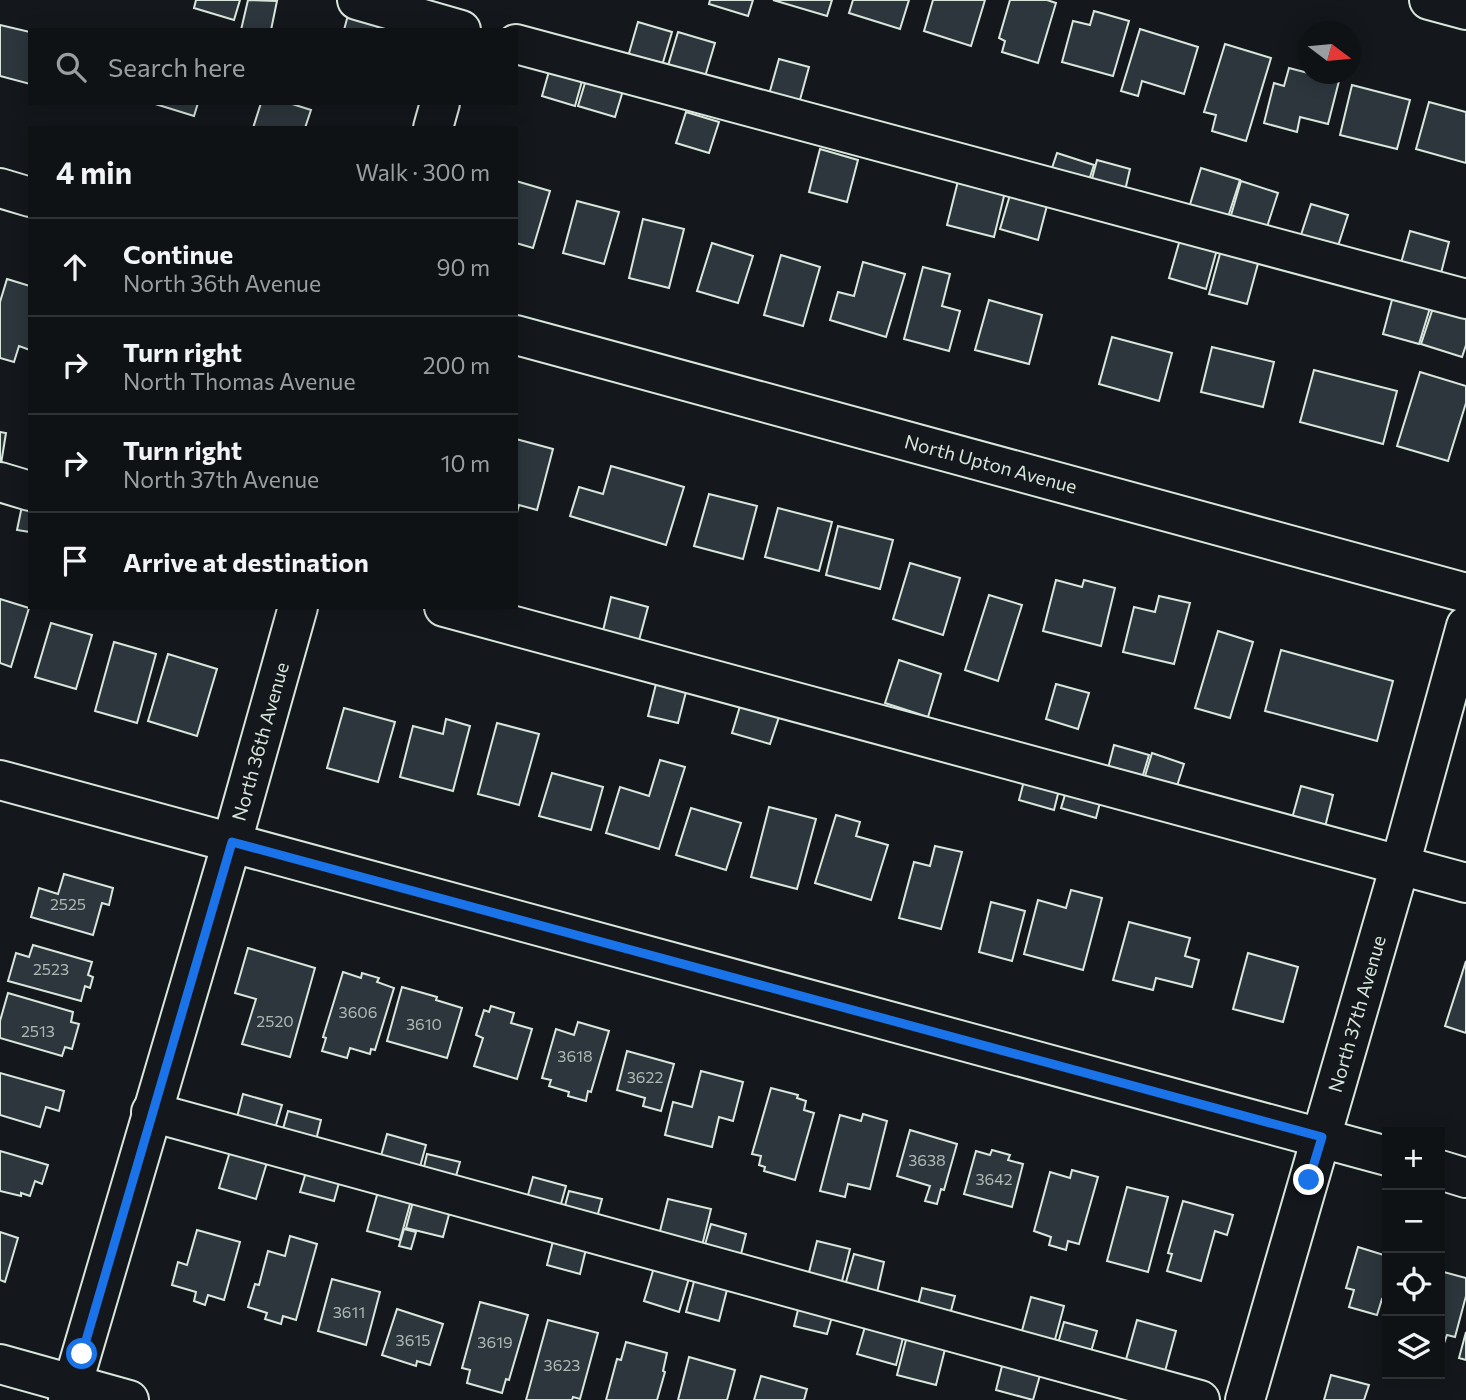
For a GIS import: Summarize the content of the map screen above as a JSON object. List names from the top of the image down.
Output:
{
  "streets": {
    "street": ["North Upton Avenue", "North 36th Avenue", "North 37th Avenue"]
  },
  "house_numbers": [
    "2525",
    "2523",
    "3606",
    "2520",
    "3610",
    "2513",
    "3618",
    "3622",
    "3638",
    "3642",
    "3611",
    "3615",
    "3619",
    "3623"
  ],
  "north": "right",
  "page": {
    "search": "Search here",
    "heading": ["4 min", "Walk · 300 m"],
    "list": [
      ["Continue", "North 36th Avenue", "90 m"],
      ["Turn right", "North Thomas Avenue", "200 m"],
      ["Turn right", "North 37th Avenue", "10 m"],
      "Arrive at destination"
    ],
    "map_buttons": ["+", "−"]
  }
}
